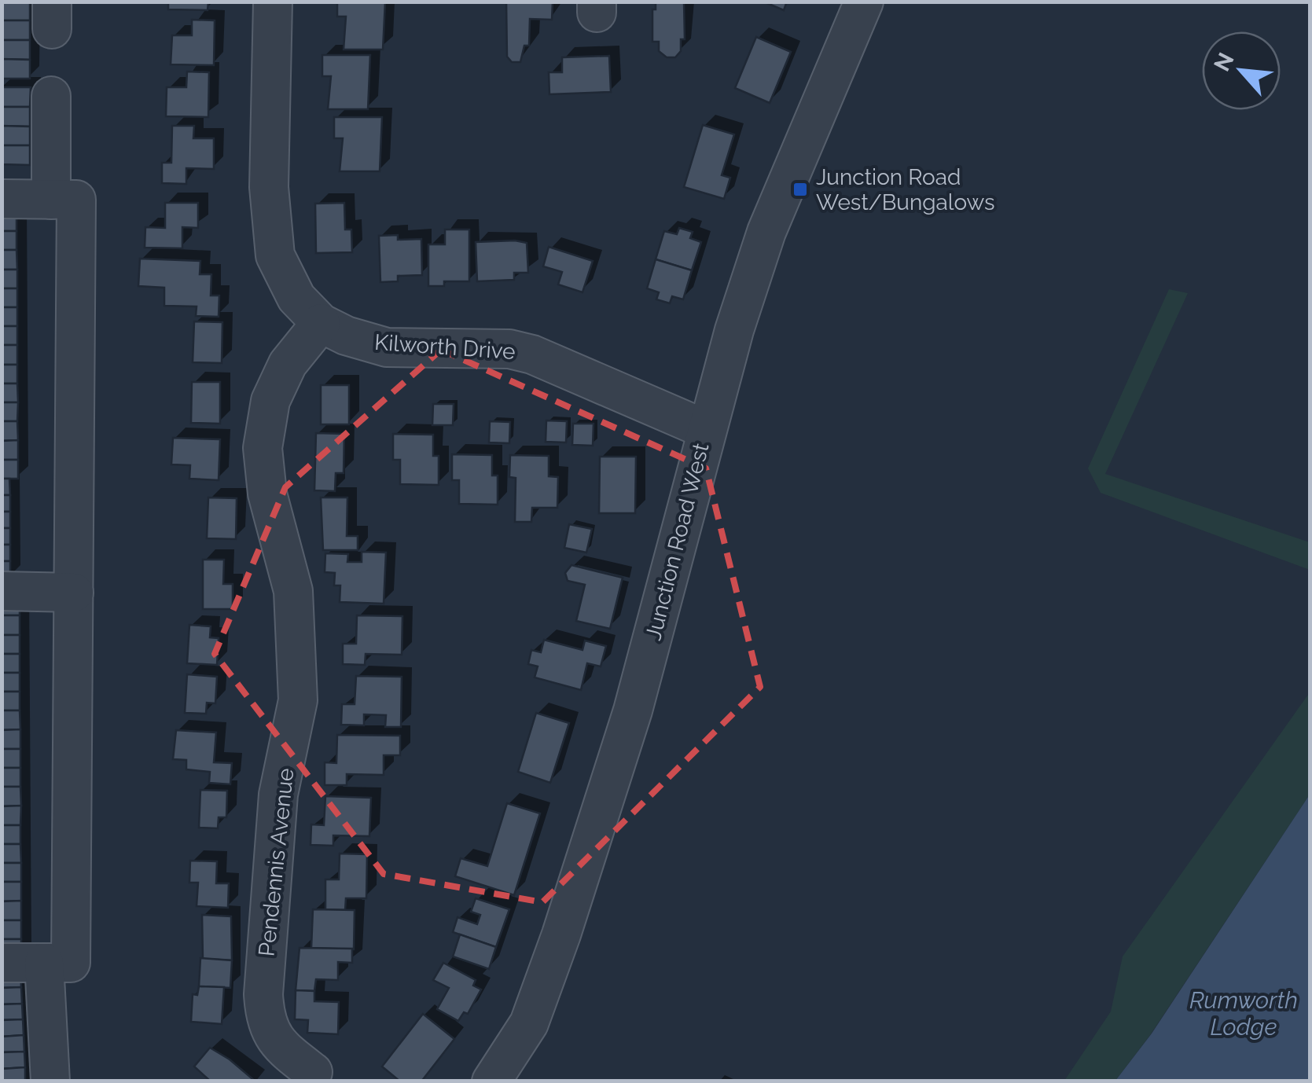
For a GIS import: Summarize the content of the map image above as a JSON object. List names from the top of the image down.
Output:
{
  "streets": {
    "street": ["Kilworth Drive", "Junction Road West", "Pendennis Avenue"]
  },
  "crossings": [
    ["Kilworth Drive", "Junction Road West"],
    ["Kilworth Drive", "Pendennis Avenue"]
  ],
  "water": ["Rumworth Lodge"],
  "places": {
    "transit": ["Junction Road West/Bungalows"]
  },
  "north": "top left"
}
